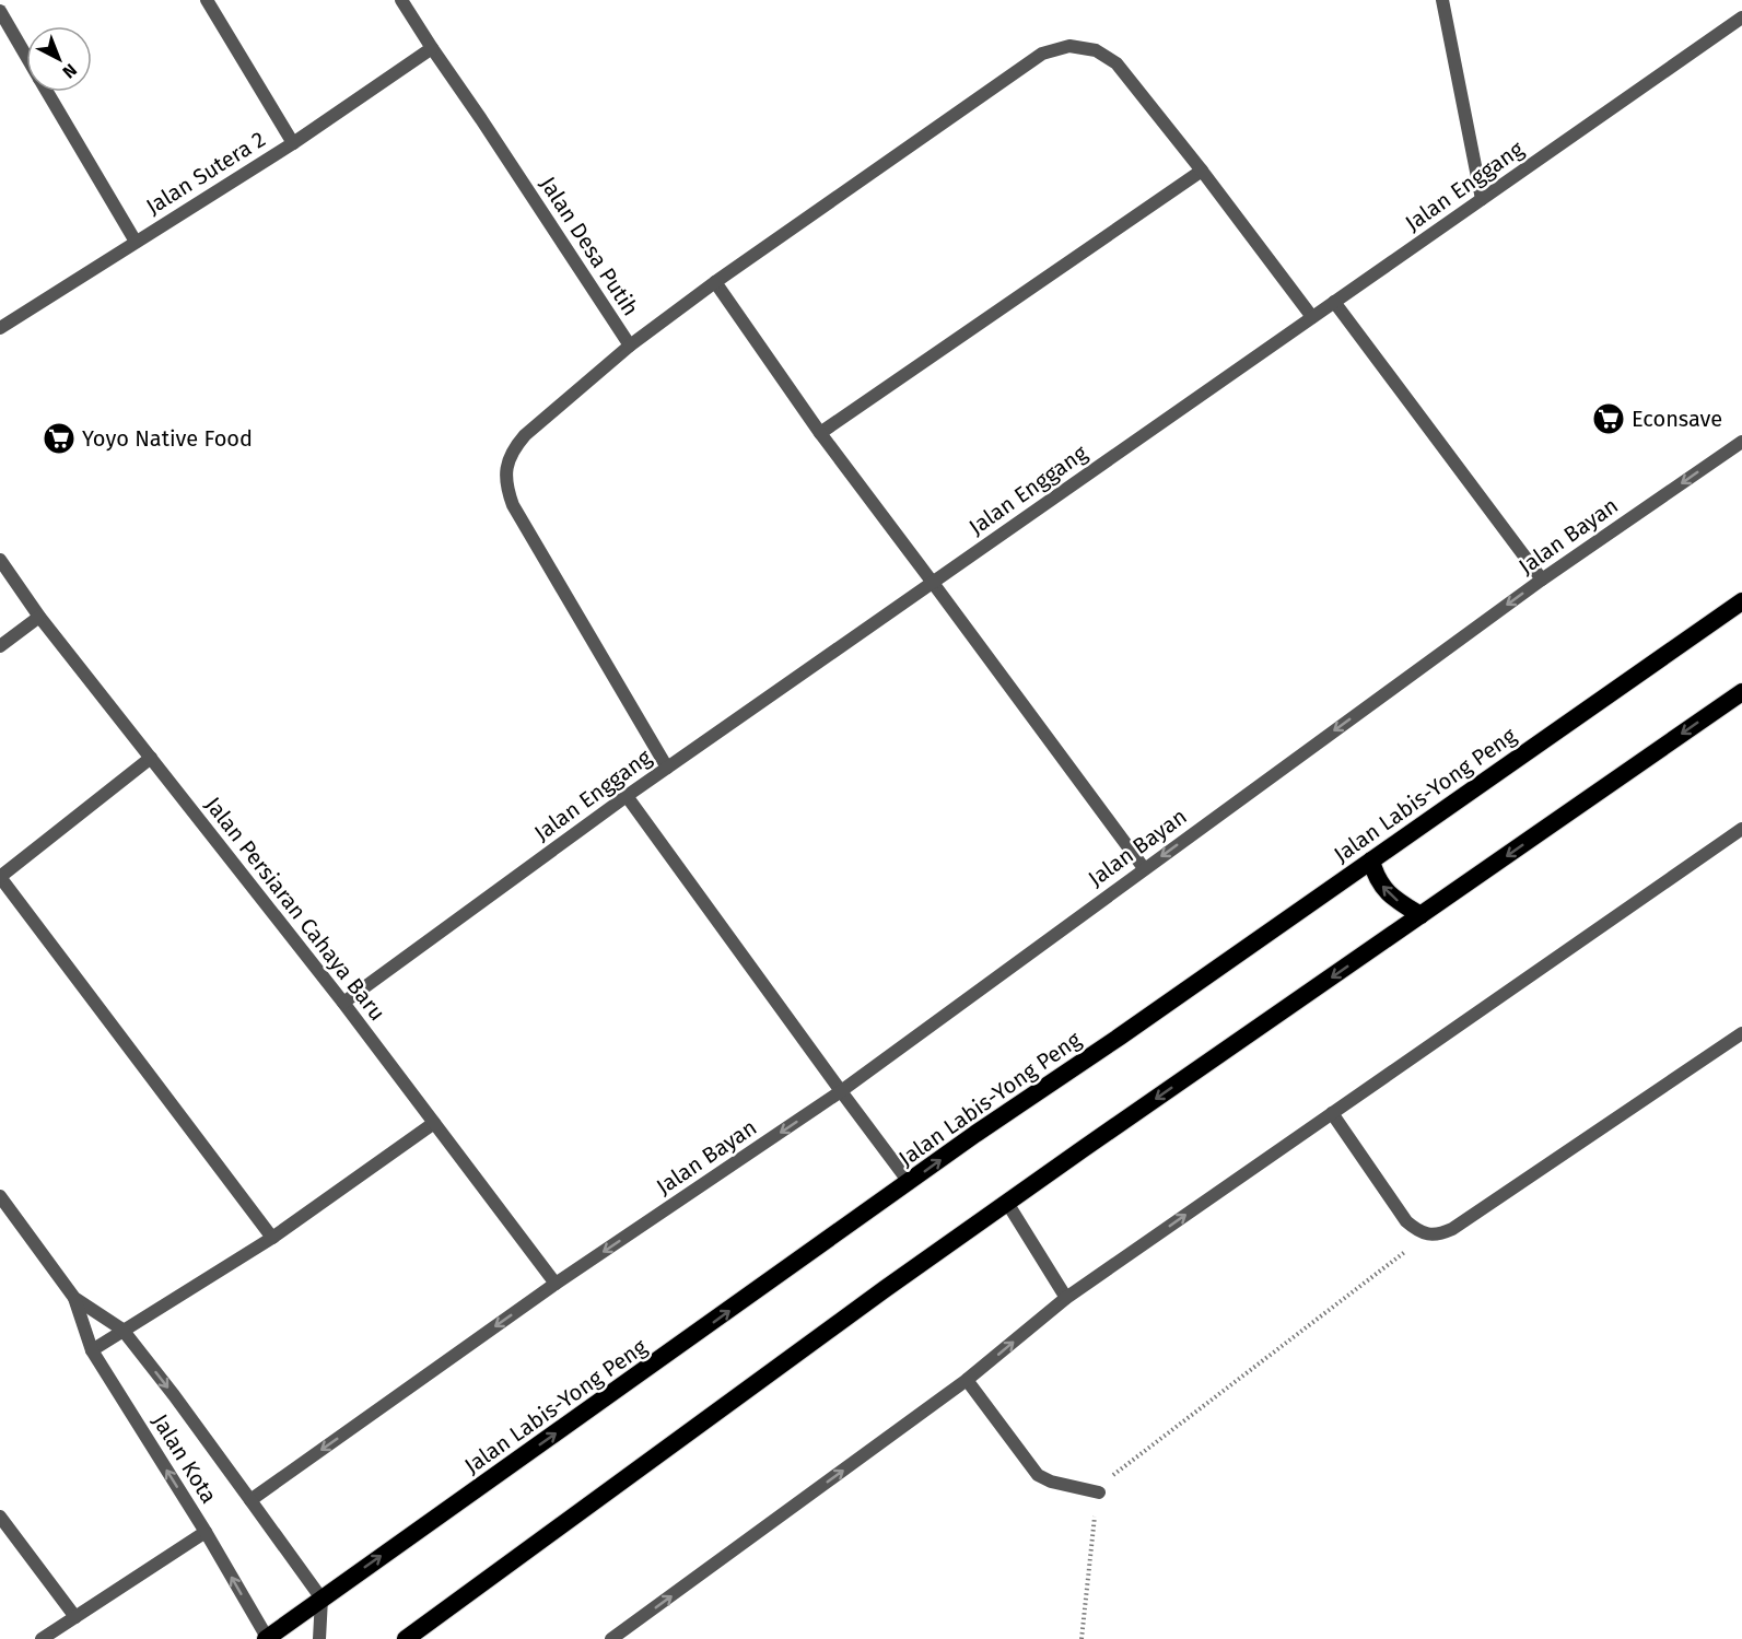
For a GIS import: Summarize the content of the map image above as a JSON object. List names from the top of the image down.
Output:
{
  "streets": {
    "highway": ["Jalan Labis-Yong Peng"],
    "street": [
      "Jalan Sutera 2",
      "Jalan Enggang",
      "Jalan Desa Putih",
      "Jalan Bayan",
      "Jalan Persiaran Cahaya Baru",
      "Jalan Kota"
    ]
  },
  "crossings": [
    ["Jalan Sutera 2", "Jalan Desa Putih"],
    ["Jalan Enggang", "Jalan Desa Putih"],
    ["Jalan Enggang", "Jalan Persiaran Cahaya Baru"],
    ["Jalan Bayan", "Jalan Persiaran Cahaya Baru"],
    ["Jalan Labis-Yong Peng", "Jalan Kota"]
  ],
  "one_way": ["Jalan Bayan"],
  "places": {
    "supermarket": ["Econsave", "Yoyo Native Food"]
  },
  "north": "bottom right"
}
